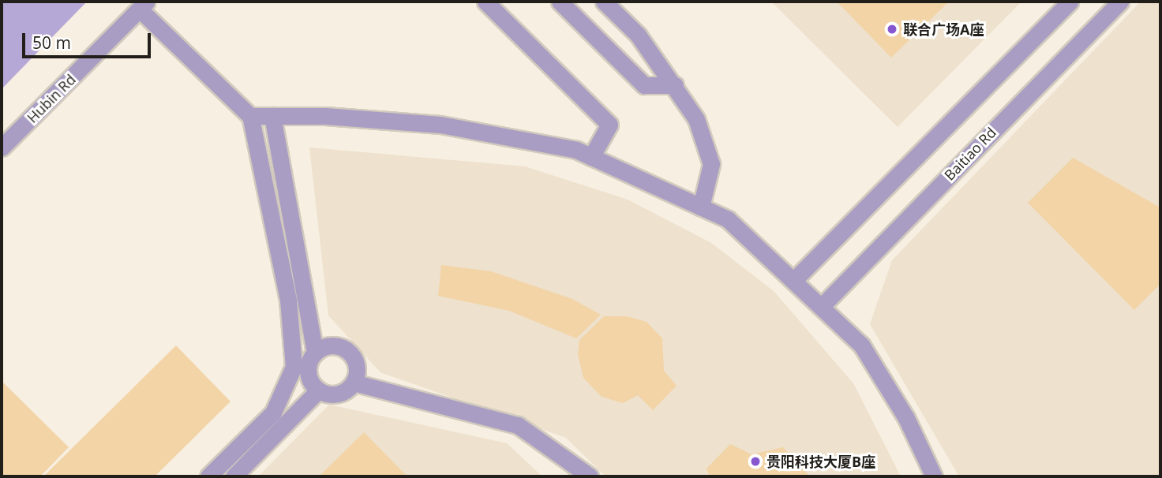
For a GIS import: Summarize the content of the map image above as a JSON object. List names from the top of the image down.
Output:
{
  "streets": {
    "street": ["Hubin Rd", "Baitiao Rd"]
  },
  "places": ["联合广场A座", "贵阳科技大厦B座"],
  "scale_bar": "50 m"
}
